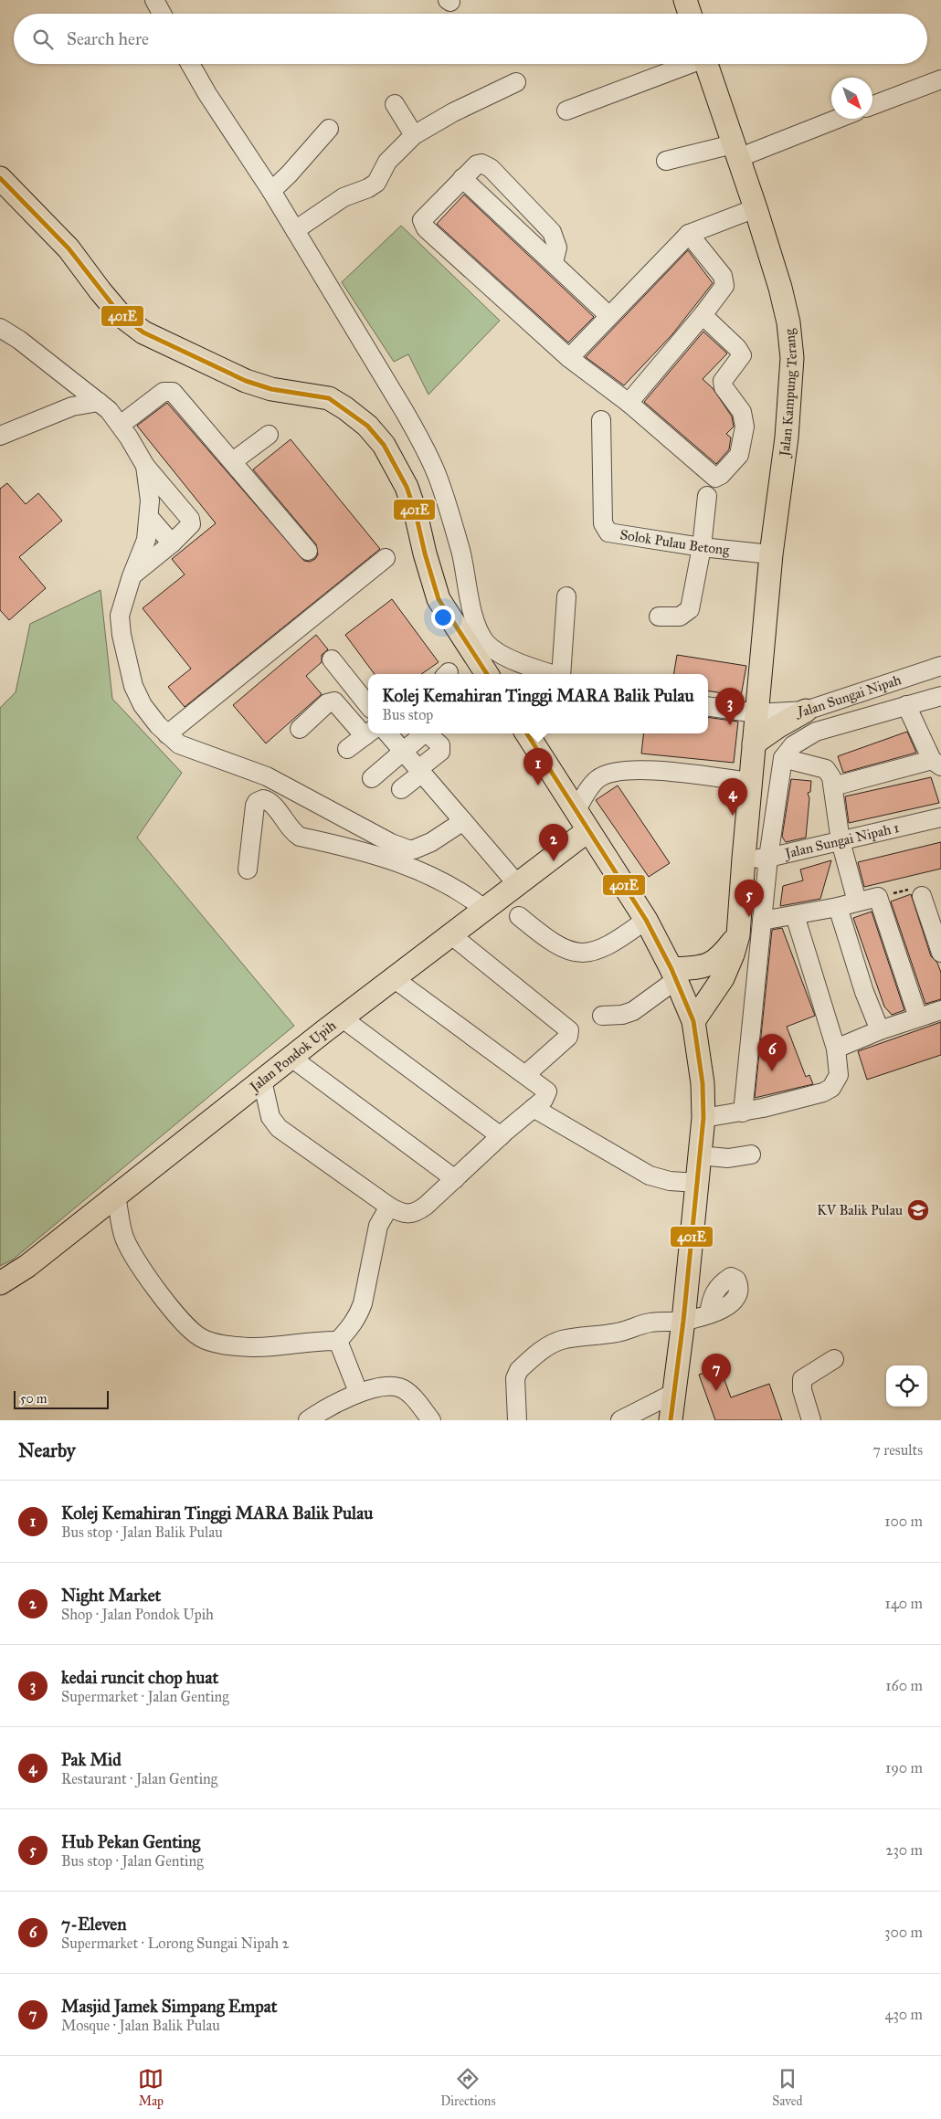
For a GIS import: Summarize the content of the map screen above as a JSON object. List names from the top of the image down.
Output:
{
  "streets": {
    "main road": ["Jalan Kampung Terang", "Jalan Pondok Upih"],
    "street": ["Solok Pulau Betong", "Jalan Sungai Nipah", "Jalan Sungai Nipah 1"]
  },
  "crossings": [
    ["Jalan Kampung Terang", "Solok Pulau Betong"],
    ["Jalan Kampung Terang", "Jalan Sungai Nipah"],
    ["Jalan Kampung Terang", "Jalan Sungai Nipah 1"]
  ],
  "places": {
    "school or university": ["KV Balik Pulau"]
  },
  "lines": ["transit line 401E"],
  "scale_bar": "50 m",
  "north": "bottom right",
  "page": {
    "search": "Search here",
    "popup": ["Kolej Kemahiran Tinggi MARA Balik Pulau", "Bus stop"],
    "pins": [
      "3",
      "1",
      "4",
      "2",
      "5",
      "6",
      "7"
    ],
    "scale": "50 m",
    "heading": ["Nearby", "7 results"],
    "list": [
      {
        "mark": "1",
        "name": "Kolej Kemahiran Tinggi MARA Balik Pulau",
        "note": "Bus stop · Jalan Balik Pulau",
        "value": "100 m"
      },
      {
        "mark": "2",
        "name": "Night Market",
        "note": "Shop · Jalan Pondok Upih",
        "value": "140 m"
      },
      {
        "mark": "3",
        "name": "kedai runcit chop huat",
        "note": "Supermarket · Jalan Genting",
        "value": "160 m"
      },
      {
        "mark": "4",
        "name": "Pak Mid",
        "note": "Restaurant · Jalan Genting",
        "value": "190 m"
      },
      {
        "mark": "5",
        "name": "Hub Pekan Genting",
        "note": "Bus stop · Jalan Genting",
        "value": "230 m"
      },
      {
        "mark": "6",
        "name": "7-Eleven",
        "note": "Supermarket · Lorong Sungai Nipah 2",
        "value": "300 m"
      },
      {
        "mark": "7",
        "name": "Masjid Jamek Simpang Empat",
        "note": "Mosque · Jalan Balik Pulau",
        "value": "430 m"
      }
    ],
    "nav": ["Map", "Directions", "Saved"]
  }
}
